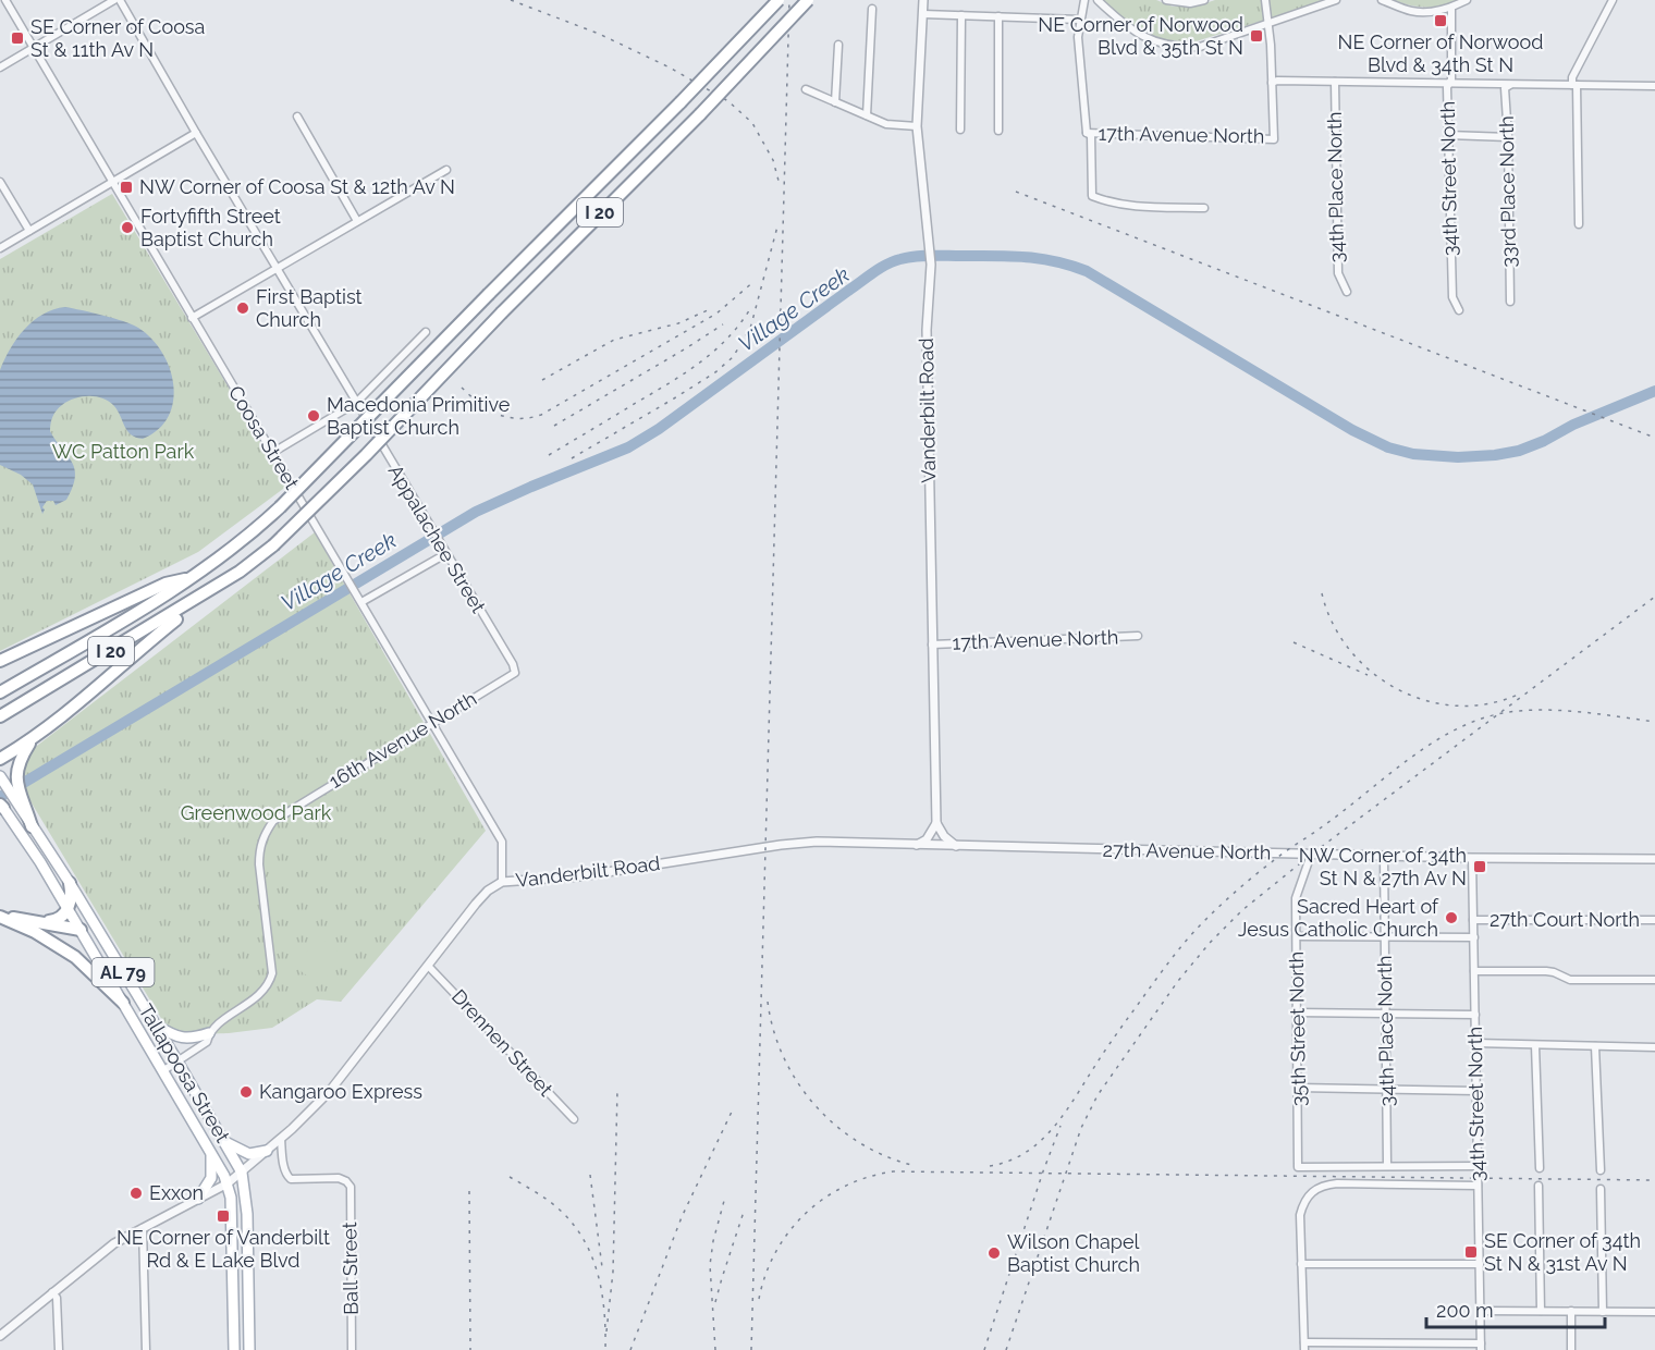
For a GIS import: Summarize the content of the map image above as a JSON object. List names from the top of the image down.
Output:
{
  "streets": {
    "highway": ["I 20"],
    "main road": ["AL 79", "Tallapoosa Street"],
    "street": [
      "17th Avenue North",
      "34th Street North",
      "34th Place North",
      "33rd Place North",
      "Vanderbilt Road",
      "Coosa Street",
      "Appalachee Street",
      "16th Avenue North",
      "27th Avenue North",
      "27th Court North",
      "35th Street North",
      "Drennen Street",
      "Ball Street"
    ]
  },
  "crossings": [
    ["17th Avenue North", "Vanderbilt Road"],
    ["34th Street North", "27th Avenue North"],
    ["34th Street North", "27th Court North"],
    ["34th Place North", "27th Avenue North"],
    ["34th Place North", "27th Court North"],
    ["34th Place North", "35th Street North"],
    ["Vanderbilt Road", "Coosa Street"],
    ["Vanderbilt Road", "27th Avenue North"],
    ["Vanderbilt Road", "AL 79"],
    ["Vanderbilt Road", "Drennen Street"],
    ["Vanderbilt Road", "Tallapoosa Street"],
    ["Vanderbilt Road", "Ball Street"],
    ["Coosa Street", "16th Avenue North"],
    ["Appalachee Street", "16th Avenue North"],
    ["16th Avenue North", "Tallapoosa Street"],
    ["27th Avenue North", "35th Street North"],
    ["27th Court North", "35th Street North"],
    ["AL 79", "Tallapoosa Street"]
  ],
  "water": ["Village Creek"],
  "parks": ["WC Patton Park", "Greenwood Park"],
  "places": {
    "transit": [
      "NE Corner of Norwood Blvd & 34th St N",
      "NE Corner of Norwood Blvd & 35th St N",
      "SE Corner of Coosa St & 11th Av N",
      "NW Corner of Coosa St & 12th Av N",
      "NW Corner of 34th St N & 27th Av N",
      "NE Corner of Vanderbilt Rd & E Lake Blvd",
      "SE Corner of 34th St N & 31st Av N"
    ],
    "other": [
      "Fortyfifth Street Baptist Church",
      "First Baptist Church",
      "Macedonia Primitive Baptist Church",
      "Sacred Heart of Jesus Catholic Church",
      "Kangaroo Express",
      "Exxon",
      "Wilson Chapel Baptist Church"
    ]
  },
  "scale_bar": "200 m"
}
